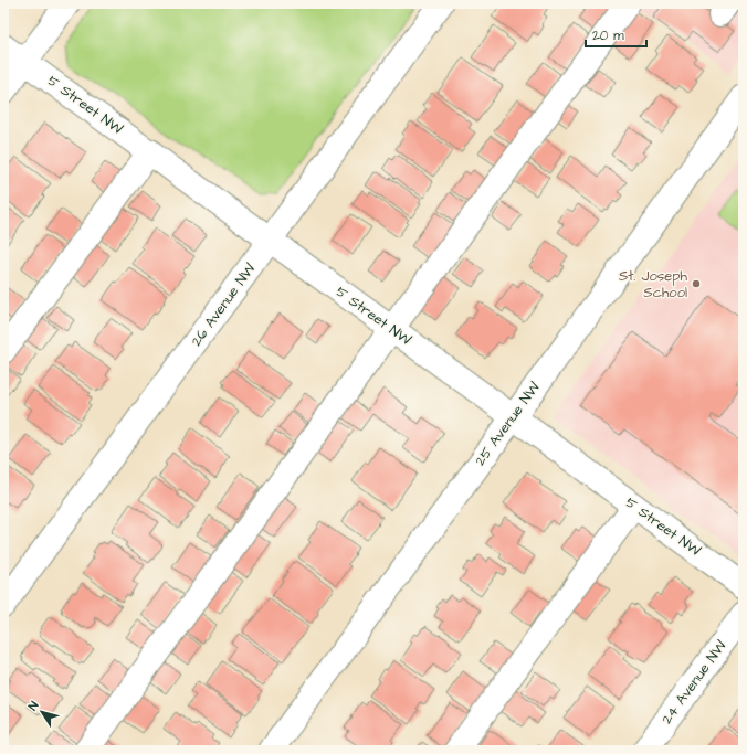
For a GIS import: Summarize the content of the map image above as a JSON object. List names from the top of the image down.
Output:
{
  "streets": {
    "street": [
      "5 Street NW",
      "26 Avenue NW",
      "25 Avenue NW",
      "24 Avenue NW"
    ]
  },
  "crossings": [
    ["5 Street NW", "26 Avenue NW"],
    ["5 Street NW", "25 Avenue NW"]
  ],
  "places": ["St. Joseph School"],
  "scale_bar": "20 m",
  "north": "top left"
}
